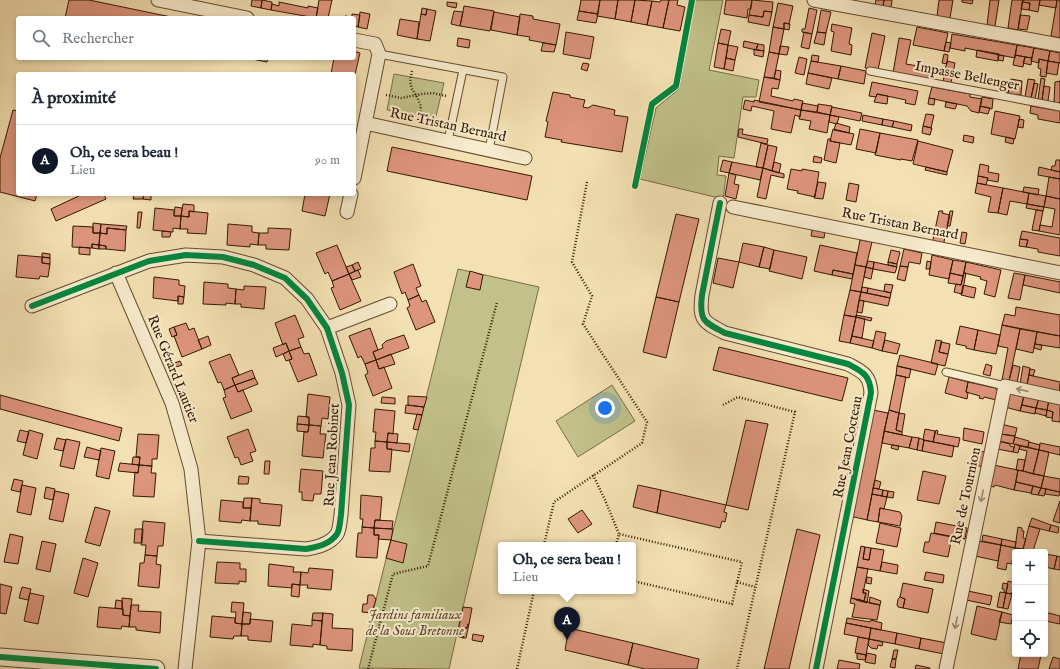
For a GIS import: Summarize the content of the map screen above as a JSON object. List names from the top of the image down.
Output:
{
  "streets": {
    "street": [
      "Rue Tristan Bernard",
      "Rue Gérard Lautier",
      "Rue Jean Cocteau",
      "Rue Jean Robinet",
      "Rue de Tournion"
    ],
    "lane": ["Impasse Bellenger"]
  },
  "crossings": [
    ["Rue Gérard Lautier", "Rue Jean Robinet"]
  ],
  "one_way": ["Rue de Tournion"],
  "parks": ["Jardins familiaux de la Sous Bretonne"],
  "page": {
    "search": "Rechercher",
    "heading": "À proximité",
    "list": [
      {
        "mark": "A",
        "name": "Oh, ce sera beau !",
        "note": "Lieu",
        "value": "90 m"
      }
    ],
    "popup": ["Oh, ce sera beau !", "Lieu"],
    "map_buttons": ["+", "−"],
    "pins": "A"
  }
}
